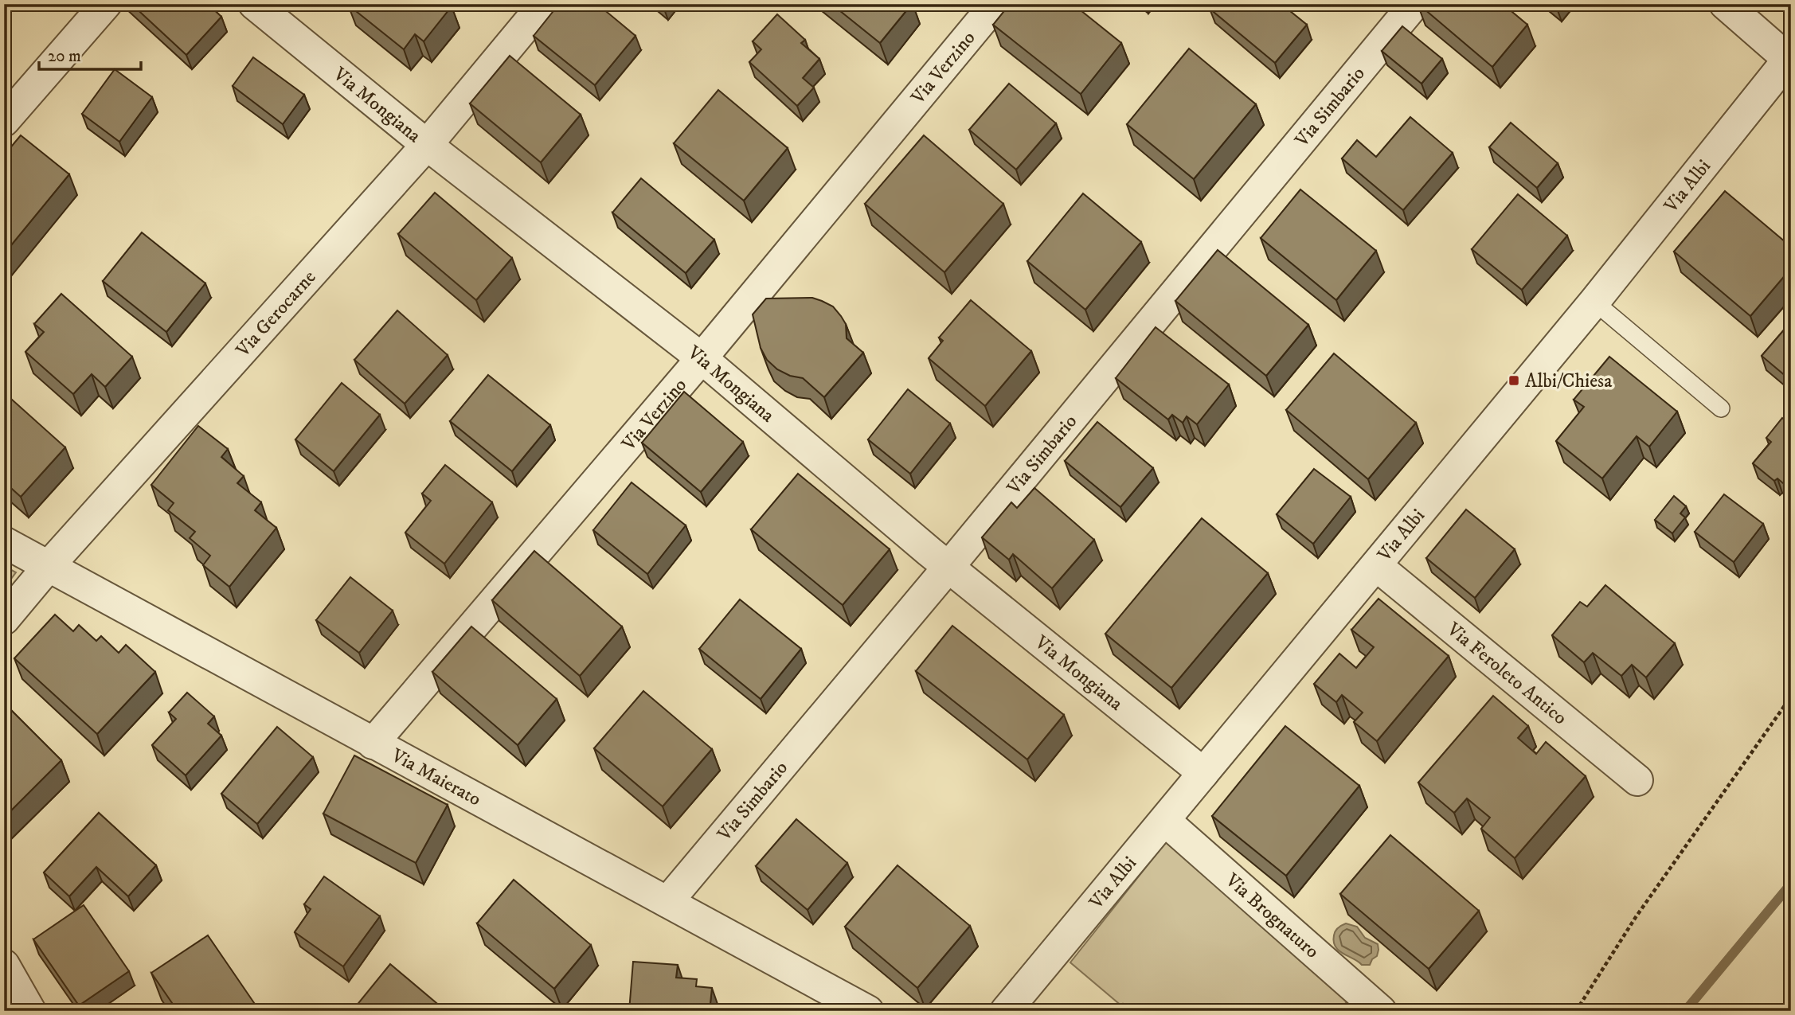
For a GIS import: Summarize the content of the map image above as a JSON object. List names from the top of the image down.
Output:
{
  "streets": {
    "street": [
      "Via Verzino",
      "Via Mongiana",
      "Via Simbario",
      "Via Albi",
      "Via Gerocarne",
      "Via Feroleto Antico",
      "Via Maierato",
      "Via Brognaturo"
    ]
  },
  "crossings": [
    ["Via Verzino", "Via Mongiana"],
    ["Via Verzino", "Via Maierato"],
    ["Via Mongiana", "Via Simbario"],
    ["Via Mongiana", "Via Albi"],
    ["Via Mongiana", "Via Gerocarne"],
    ["Via Simbario", "Via Maierato"],
    ["Via Albi", "Via Feroleto Antico"],
    ["Via Albi", "Via Brognaturo"],
    ["Via Gerocarne", "Via Maierato"]
  ],
  "places": {
    "transit": ["Albi/Chiesa"]
  },
  "scale_bar": "20 m"
}
